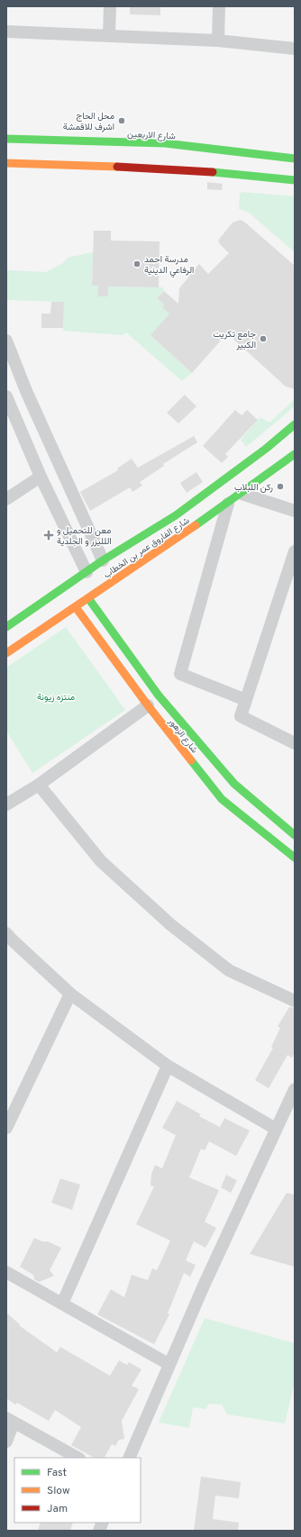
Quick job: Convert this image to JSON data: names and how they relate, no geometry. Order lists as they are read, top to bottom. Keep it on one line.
{"streets":{"main road":["شارع الاربعين","شارع الفاروق عمر بن الخطاب","شارع الزهور"]},"crossings":[["شارع الفاروق عمر بن الخطاب","شارع الزهور"]],"parks":["منتزه زيونة"],"places":{"other":["محل الحاج اشرف للاقمشة","مدرسة احمد الرفاعي الدينية","جامع تكريت الكبير","ركن اللبلاب"],"health":["معن للتحميل و اللليزر و الجلدية"]},"legend":["Fast","Slow","Jam"]}
